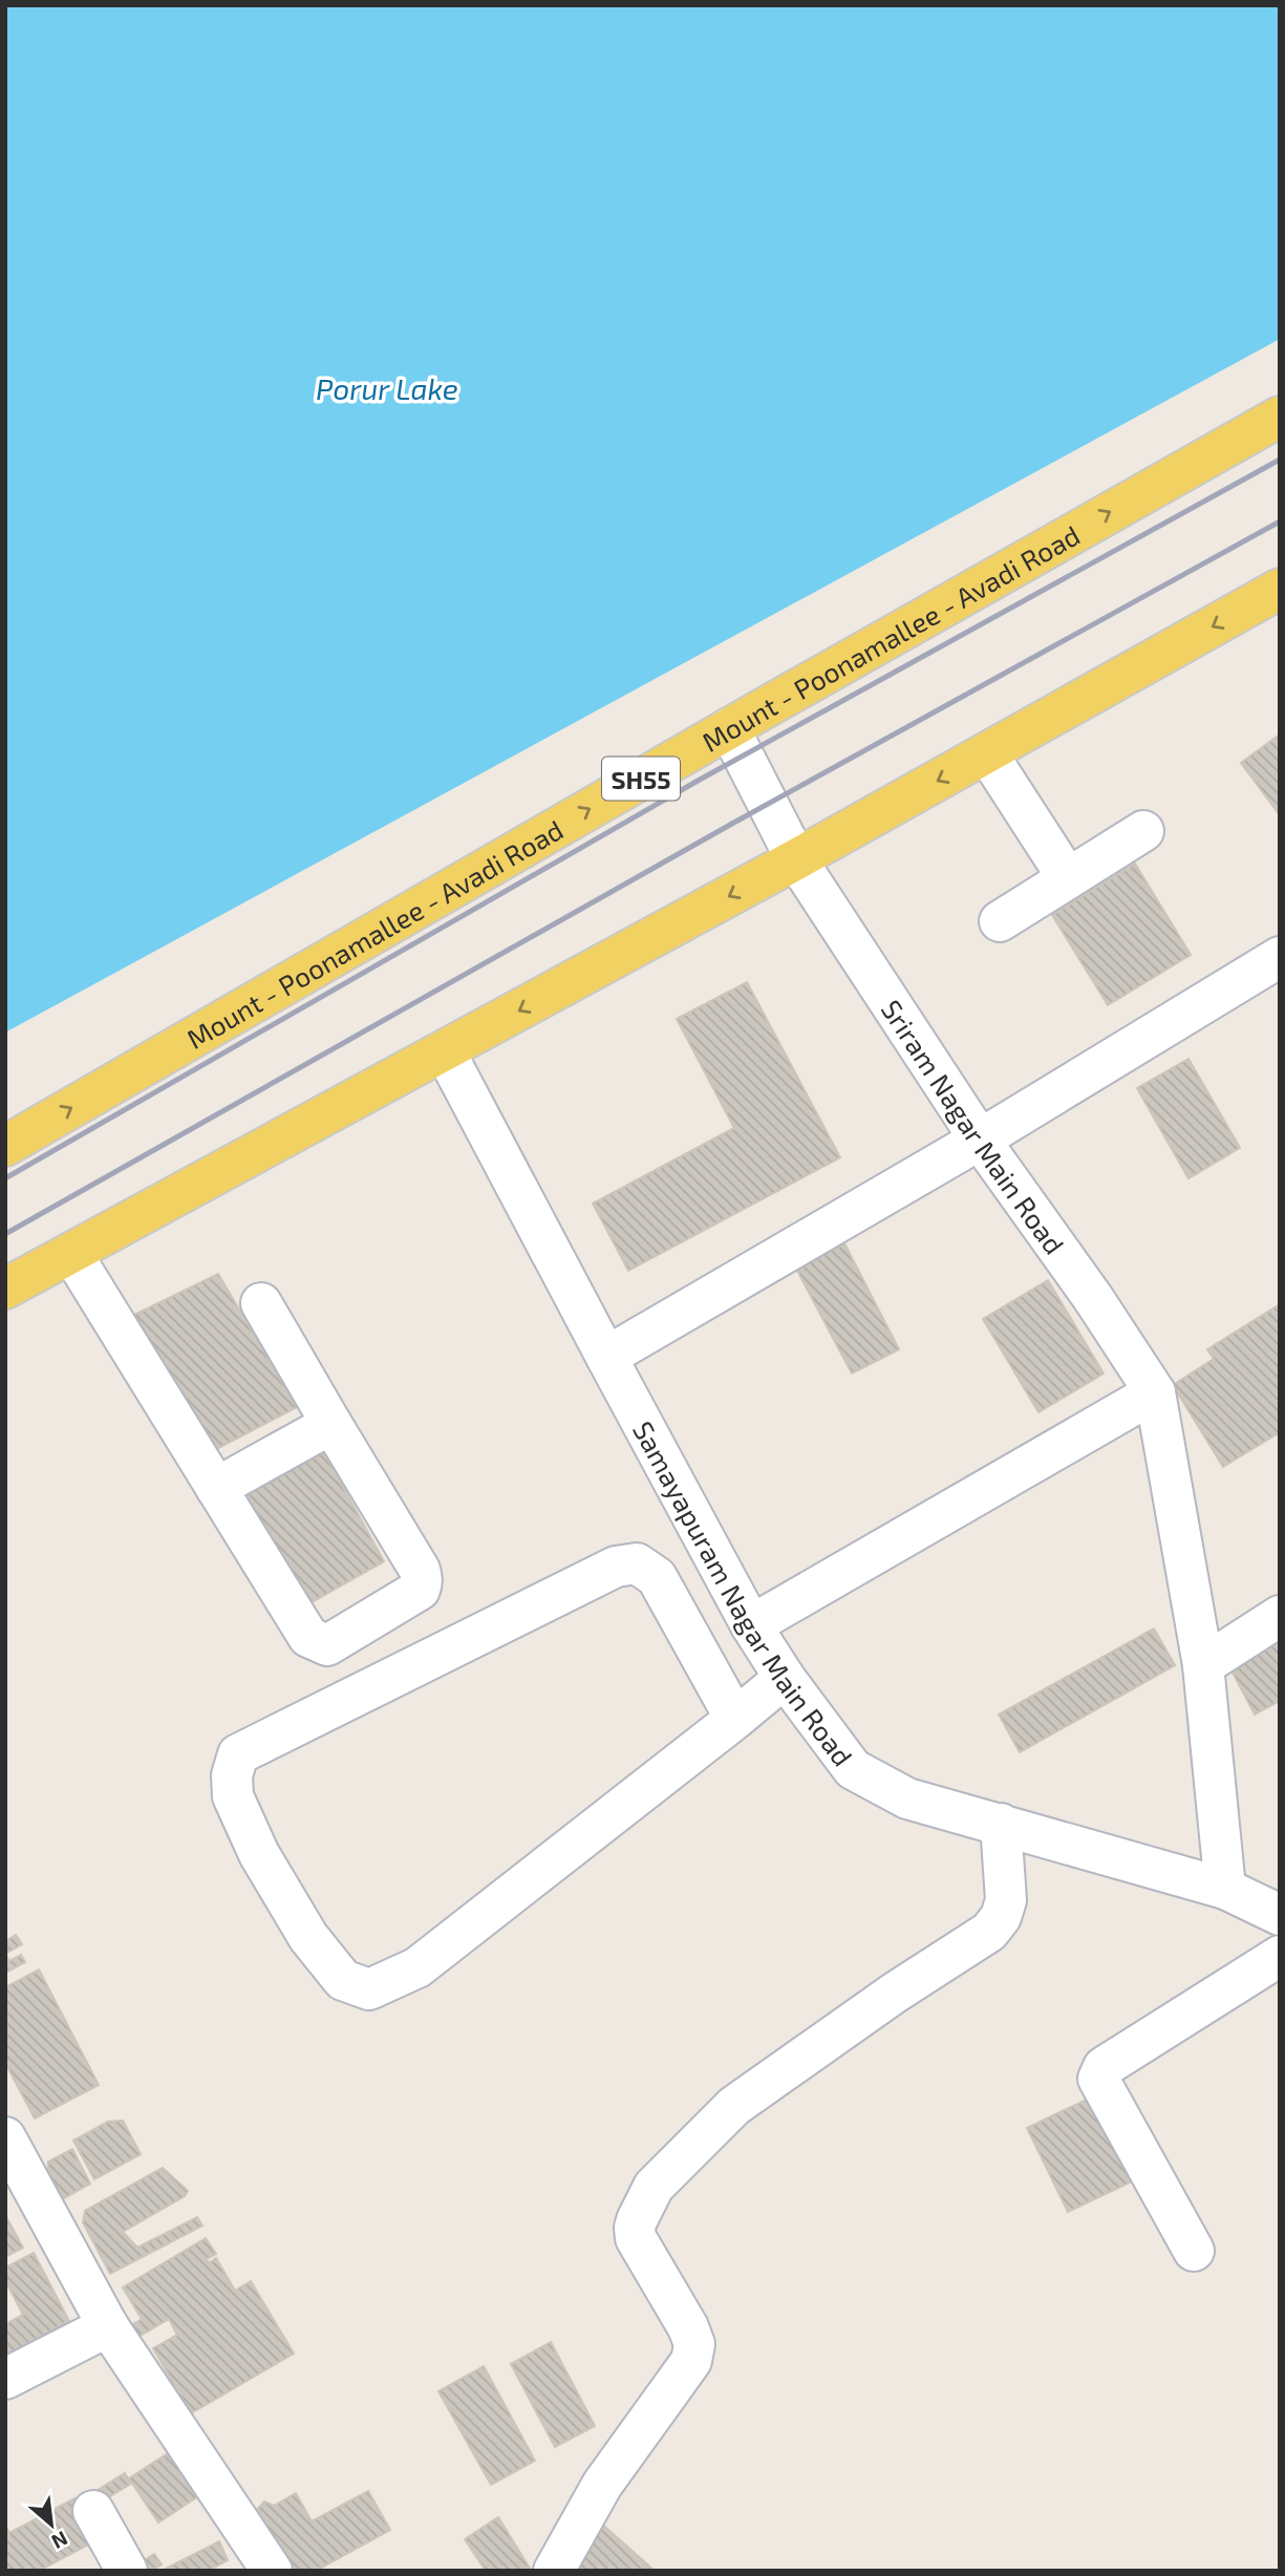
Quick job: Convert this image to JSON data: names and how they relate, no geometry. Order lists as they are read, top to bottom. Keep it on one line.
{"streets":{"main road":["Mount - Poonamallee - Avadi Road","SH55"],"street":["Sriram Nagar Main Road","Samayapuram Nagar Main Road"]},"crossings":[["Mount - Poonamallee - Avadi Road","Sriram Nagar Main Road"]],"water":["Porur Lake"],"north":"bottom right"}
